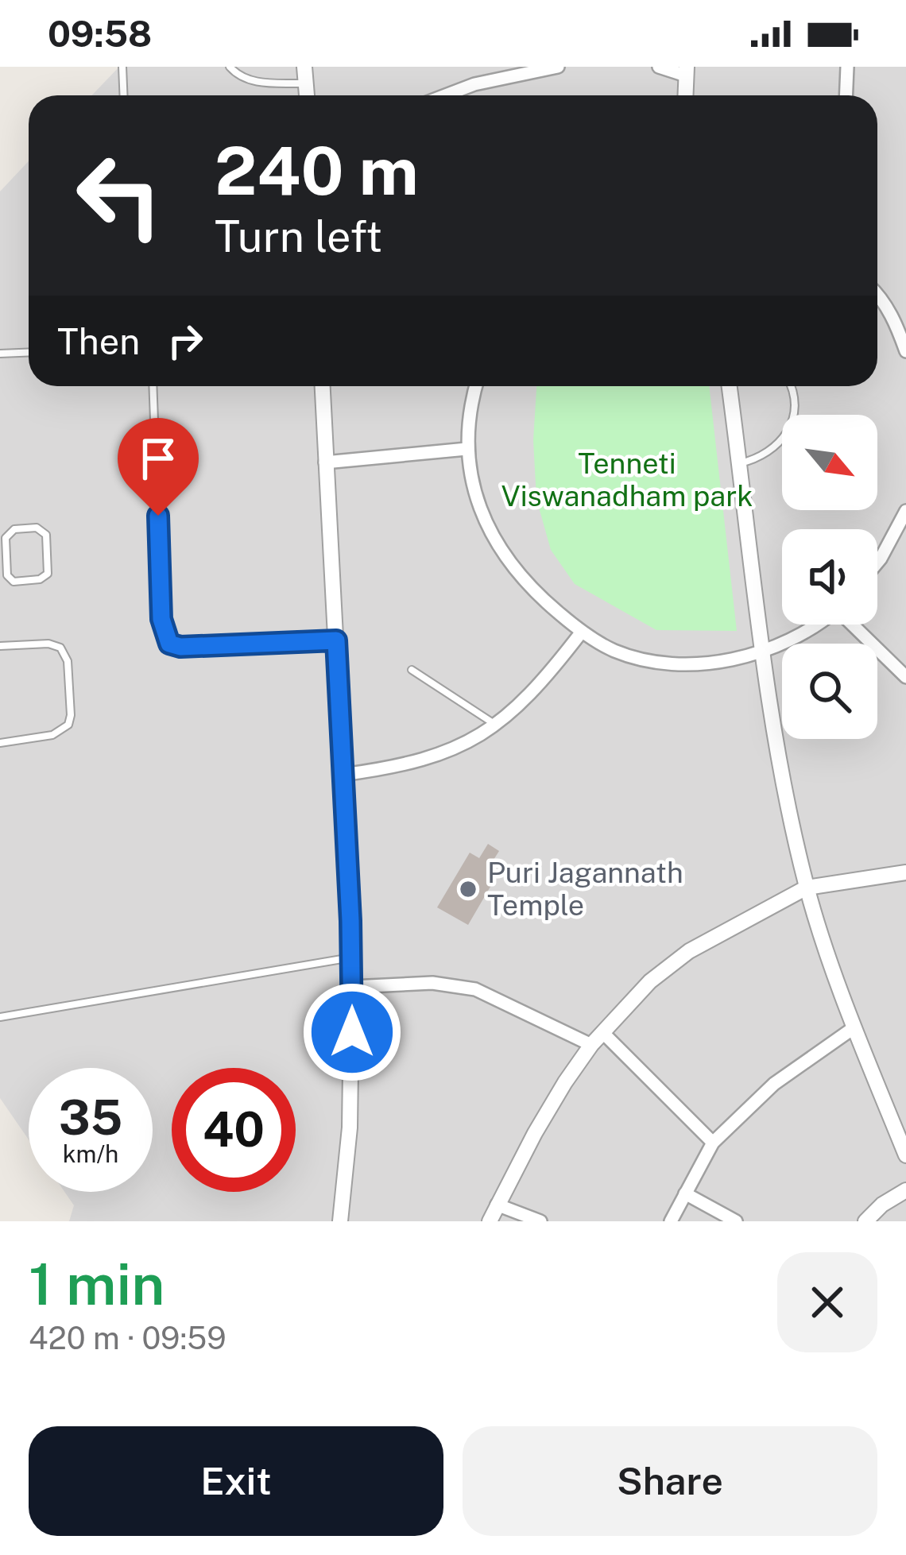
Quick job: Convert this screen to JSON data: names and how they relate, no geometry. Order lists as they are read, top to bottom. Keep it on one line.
{"parks":["Tenneti Viswanadham park"],"places":["Puri Jagannath Temple"],"north":"bottom right","page":{"status":"09:58","turn":["240 m","Turn left"],"then":"Then","speed":"35 km/h","limit":"40","heading":["1 min","420 m · 09:59"],"buttons":["Exit","Share"]}}
